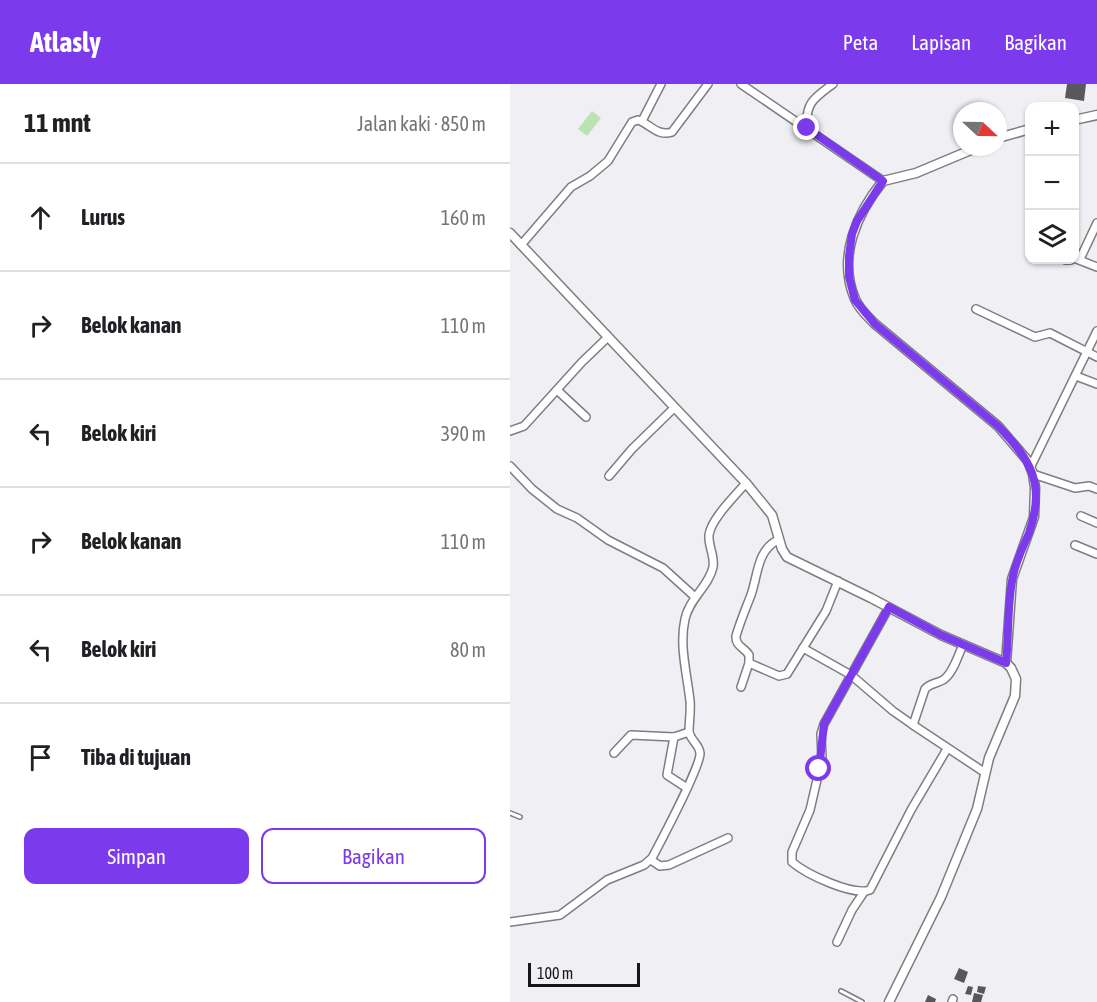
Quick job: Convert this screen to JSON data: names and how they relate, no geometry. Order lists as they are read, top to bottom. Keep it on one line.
{"scale_bar":"100 m","north":"right","page":{"header":"Atlasly","nav":["Peta","Lapisan","Bagikan"],"heading":["11 mnt","Jalan kaki · 850 m"],"map_buttons":["+","−"],"list":[["Lurus","160 m"],["Belok kanan","110 m"],["Belok kiri","390 m"],["Belok kanan","110 m"],["Belok kiri","80 m"],"Tiba di tujuan"],"buttons":["Simpan","Bagikan"],"scale":"100 m"}}
